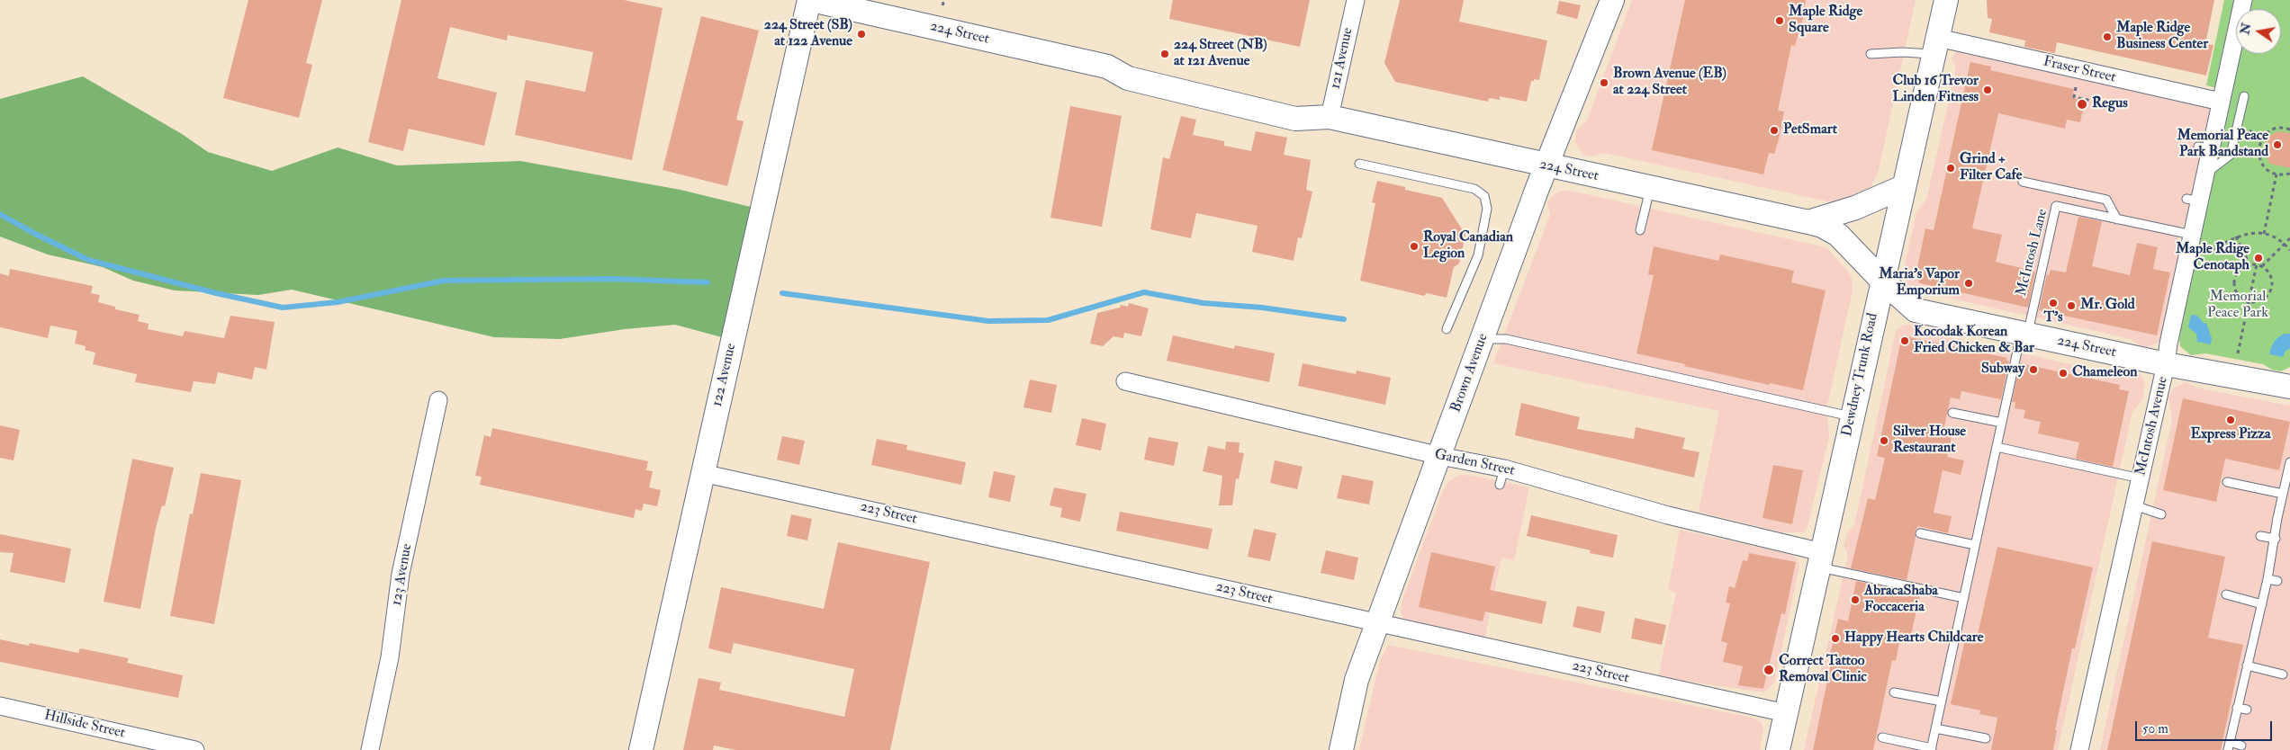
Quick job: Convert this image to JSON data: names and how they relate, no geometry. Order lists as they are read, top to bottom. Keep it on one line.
{"streets":{"street":["224 Street","121 Avenue","Fraser Street","Brown Avenue","122 Avenue","Dewdney Trunk Road","McIntosh Avenue","Garden Street","223 Street","123 Avenue","Hillside Street"],"lane":["McIntosh Lane"]},"crossings":[["224 Street","121 Avenue"],["224 Street","McIntosh Lane"],["224 Street","Brown Avenue"],["224 Street","122 Avenue"],["224 Street","Dewdney Trunk Road"],["224 Street","McIntosh Avenue"],["Fraser Street","Dewdney Trunk Road"],["Fraser Street","McIntosh Avenue"],["McIntosh Lane","McIntosh Avenue"],["Brown Avenue","Garden Street"],["Brown Avenue","223 Street"],["122 Avenue","223 Street"],["Dewdney Trunk Road","Garden Street"],["Dewdney Trunk Road","223 Street"]],"parks":["Memorial Peace Park"],"places":["Maple Ridge Square","224 Street (SB) at 122 Avenue","Maple Ridge Business Center","224 Street (NB) at 121 Avenue","Brown Avenue (EB) at 224 Street","Club 16 Trevor Linden Fitness","Regus","PetSmart","Memorial Peace Park Bandstand","Grind + Filter Cafe","Royal Canadian Legion","Maple Rdige Cenotaph","Maria's Vapor Emporium","T's","Mr. Gold","Kocodak Korean Fried Chicken & Bar","Subway","Chameleon","Express Pizza","Silver House Restaurant","AbracaShaba Foccaceria","Happy Hearts Childcare","Correct Tattoo Removal Clinic"],"scale_bar":"50 m","north":"left"}
